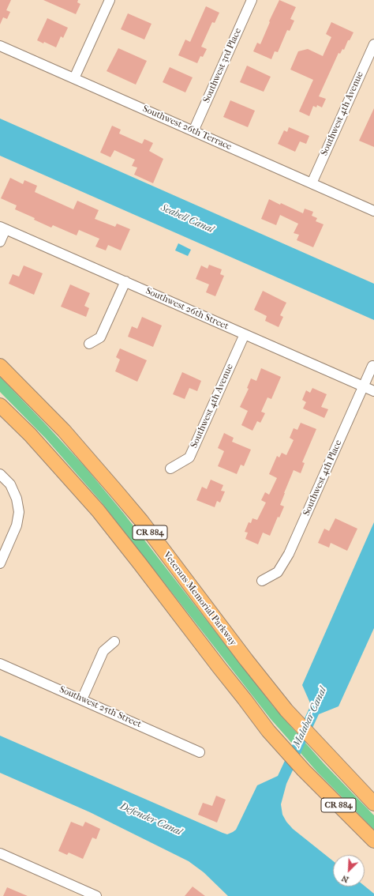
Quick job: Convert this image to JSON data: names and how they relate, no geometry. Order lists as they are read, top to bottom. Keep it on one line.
{"streets":{"highway":["CR 884","Veterans Memorial Parkway"],"street":["Southwest 3rd Place","Southwest 4th Avenue","Southwest 26th Terrace","Southwest 26th Street","Southwest 4th Place","Southwest 25th Street"]},"crossings":[["Southwest 3rd Place","Southwest 26th Terrace"],["Southwest 4th Avenue","Southwest 26th Terrace"],["Southwest 4th Avenue","Southwest 26th Street"],["Southwest 26th Street","Southwest 4th Place"]],"water":["Seabell Canal","Malabar Canal","Defender Canal"],"north":"bottom left"}
